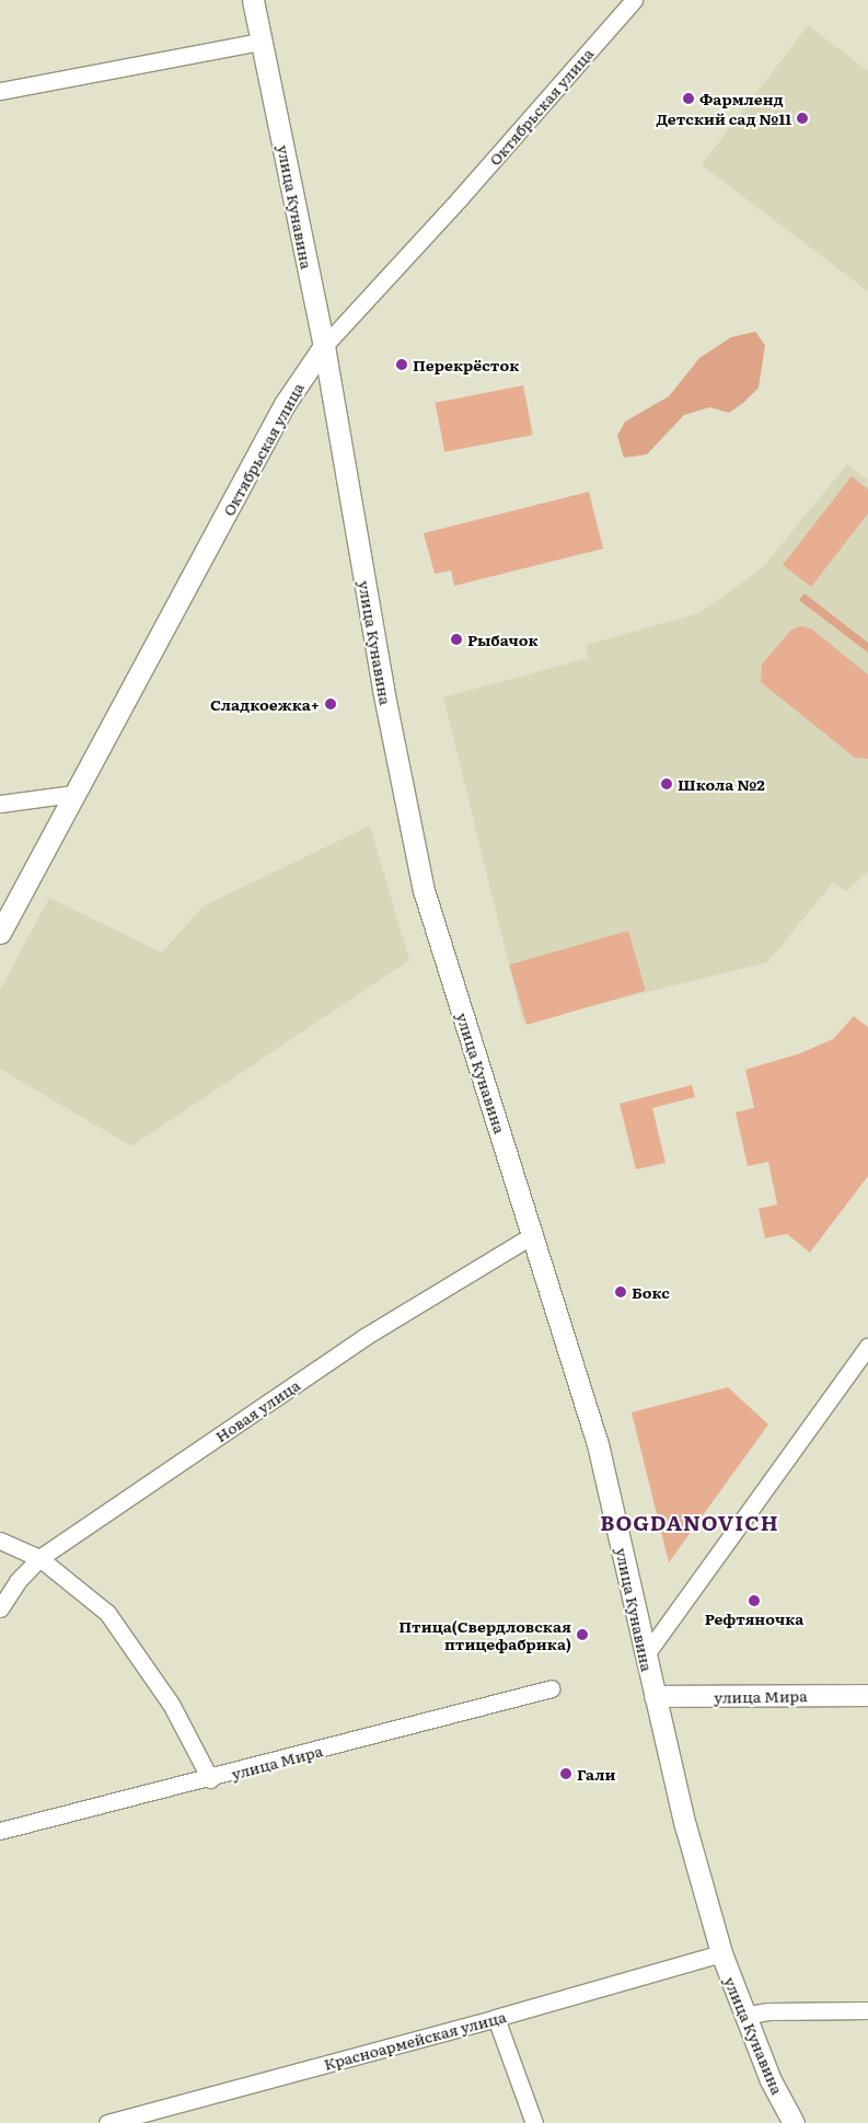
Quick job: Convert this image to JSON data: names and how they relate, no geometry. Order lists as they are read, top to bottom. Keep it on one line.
{"streets":{"main road":["Октябрьская улица","улица Кунавина","улица Мира"],"street":["Новая улица","Красноармейская улица"]},"crossings":[["Октябрьская улица","улица Кунавина"],["улица Кунавина","Новая улица"],["улица Кунавина","улица Мира"],["улица Кунавина","Красноармейская улица"]],"districts":["BOGDANOVICH"],"places":["Фармленд","Детский сад №11","Перекрёсток","Рыбачок","Сладкоежка+","Школа №2","Бокс","Рефтяночка","Птица(Свердловская птицефабрика)","Гали"]}
